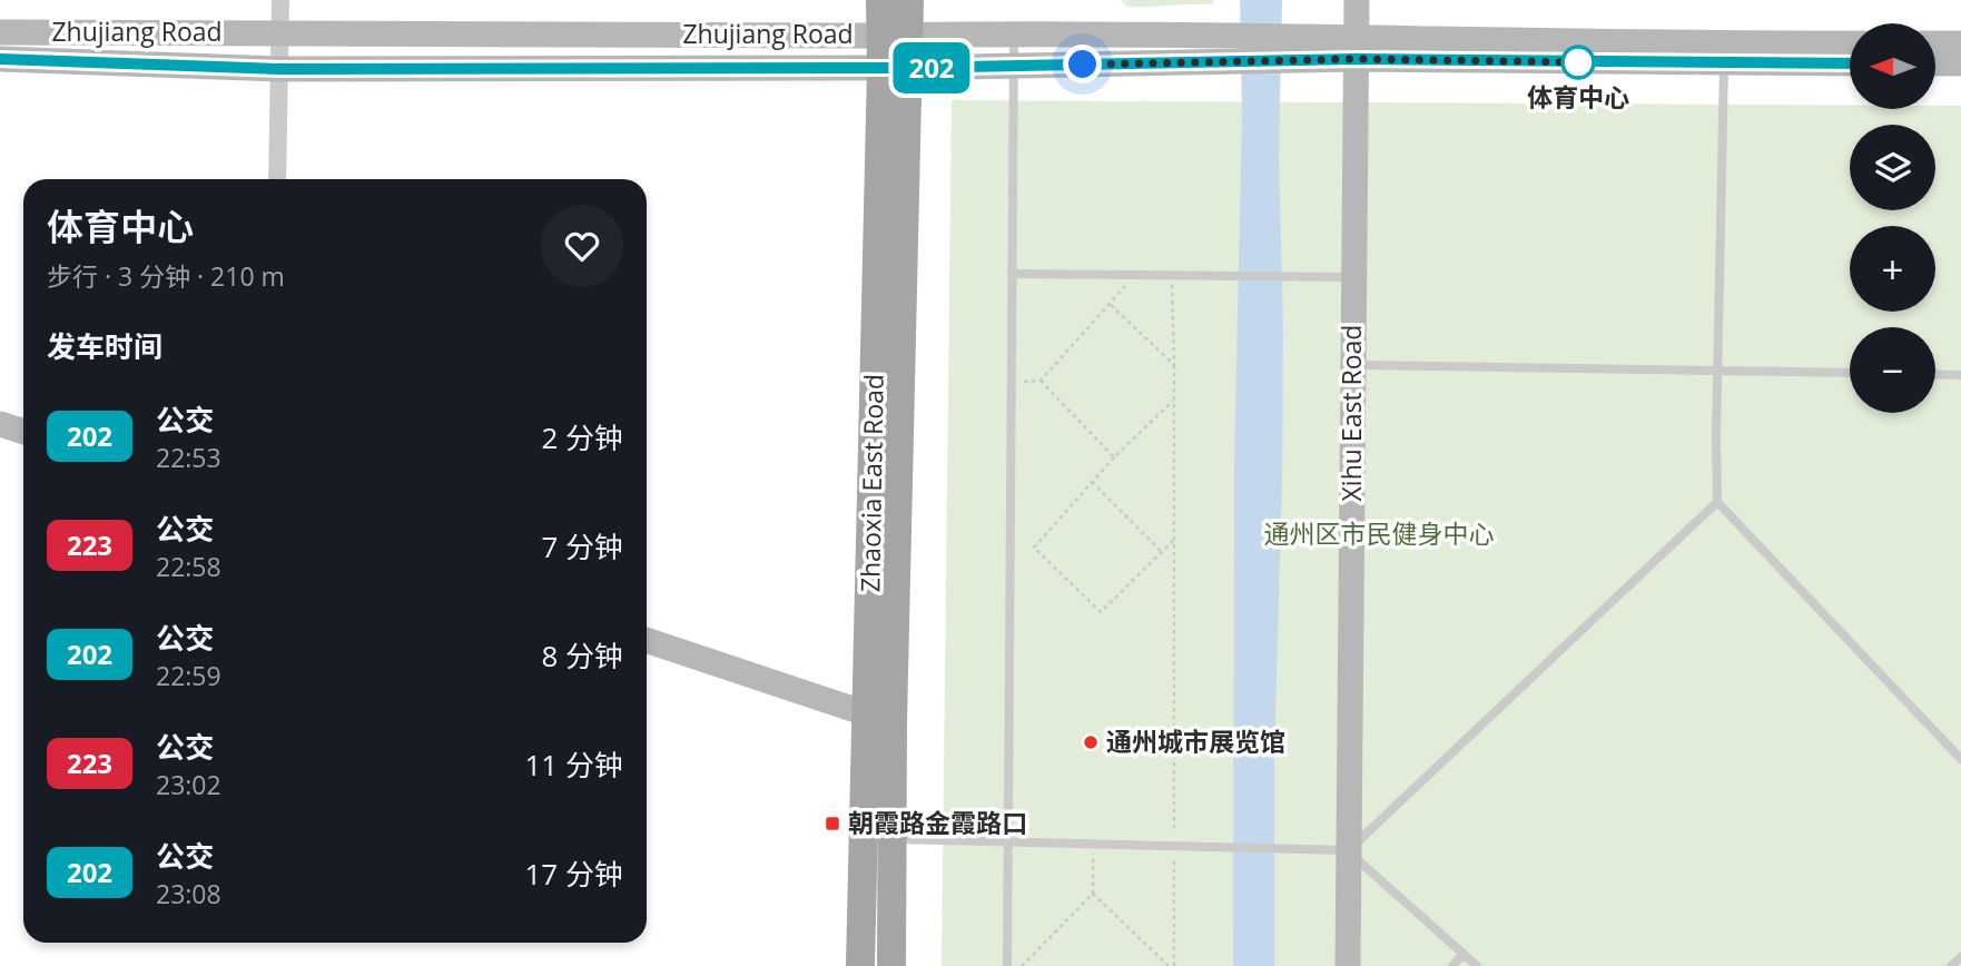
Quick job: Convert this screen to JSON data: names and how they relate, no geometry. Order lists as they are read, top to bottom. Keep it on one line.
{"streets":{"main road":["Zhaoxia East Road"],"street":["Zhujiang Road","Xihu East Road"]},"crossings":[["Zhujiang Road","Xihu East Road"],["Zhujiang Road","Zhaoxia East Road"]],"parks":["通州区市民健身中心"],"places":{"other":["体育中心","通州城市展览馆"],"transit":["朝霞路金霞路口"]},"lines":["bus line 202"],"north":"left","page":{"on_map":"202","map_buttons":["+","−"],"heading":[["体育中心","步行 · 3 分钟 · 210 m"],"发车时间"],"list":[{"mark":"202","name":"公交","note":"22:53","value":"2 分钟"},{"mark":"223","name":"公交","note":"22:58","value":"7 分钟"},{"mark":"202","name":"公交","note":"22:59","value":"8 分钟"},{"mark":"223","name":"公交","note":"23:02","value":"11 分钟"},{"mark":"202","name":"公交","note":"23:08","value":"17 分钟"}]}}
